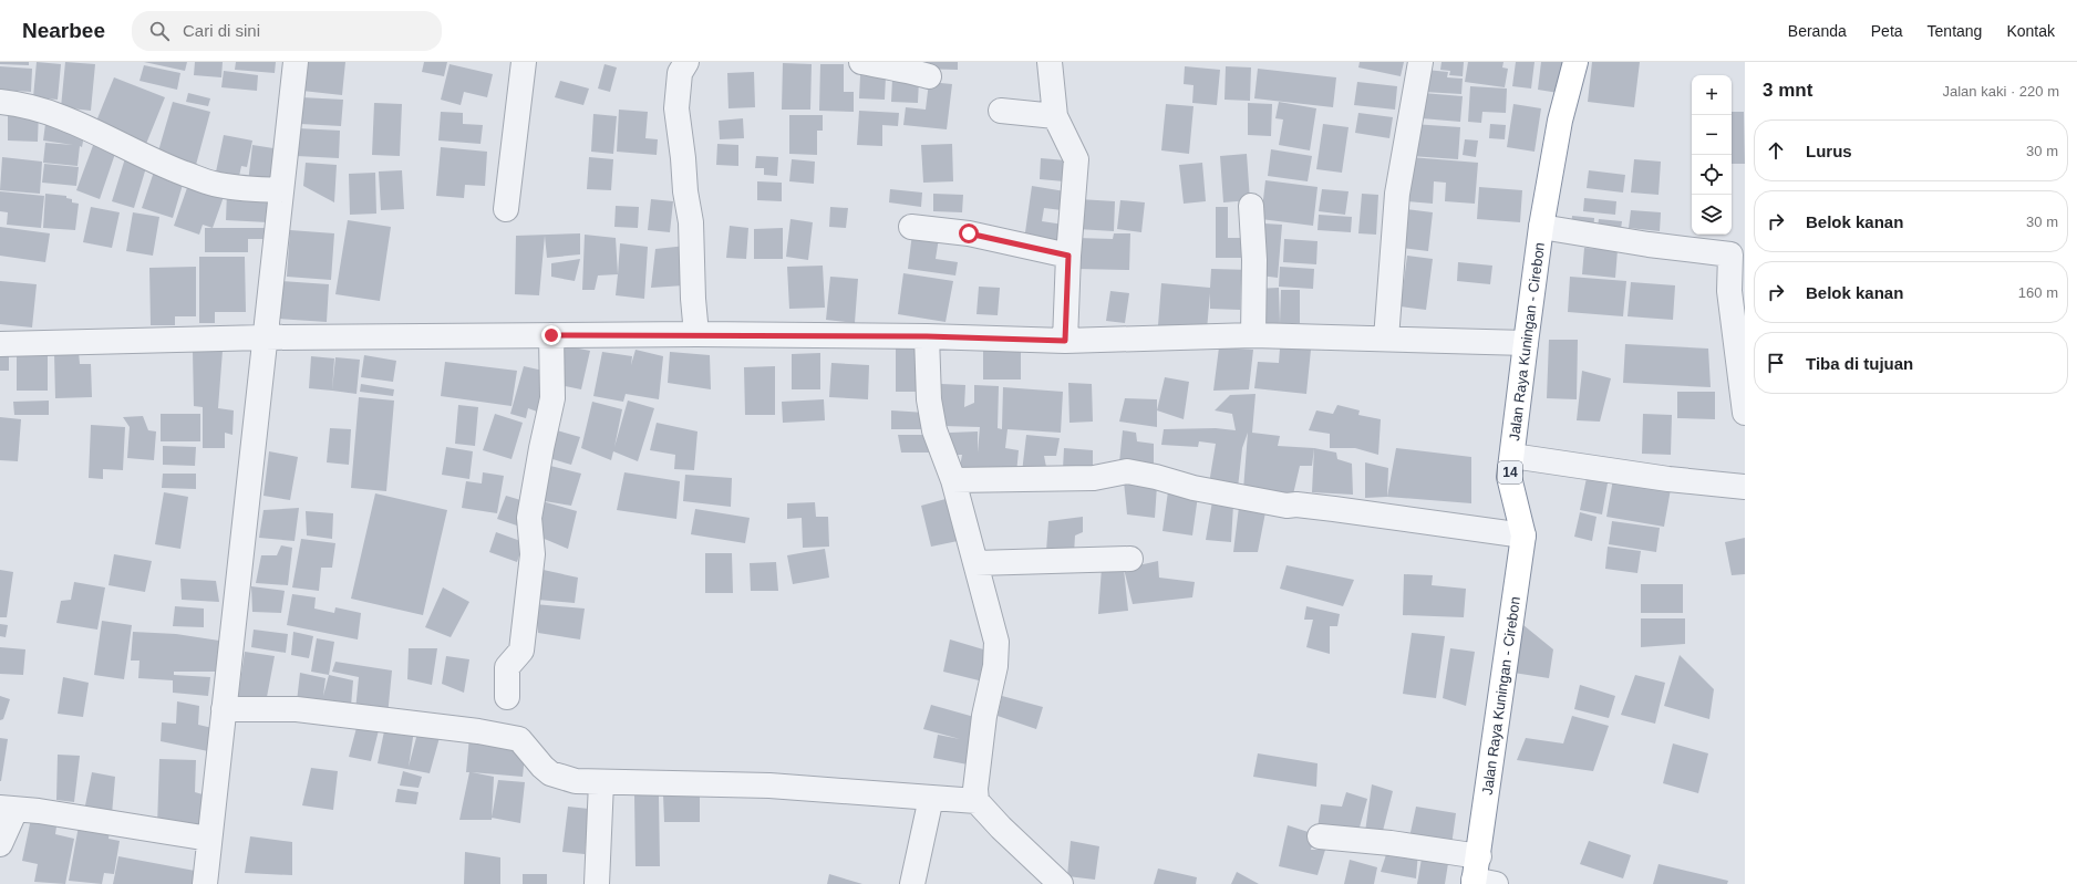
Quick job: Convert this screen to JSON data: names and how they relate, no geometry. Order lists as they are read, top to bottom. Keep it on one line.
{"streets":{"highway":["Jalan Raya Kuningan - Cirebon","14"]},"page":{"header":"Nearbee","search":"Cari di sini","nav":["Beranda","Peta","Tentang","Kontak"],"heading":["3 mnt","Jalan kaki · 220 m"],"map_buttons":["+","−"],"list":[["Lurus","30 m"],["Belok kanan","30 m"],["Belok kanan","160 m"],"Tiba di tujuan"]}}
